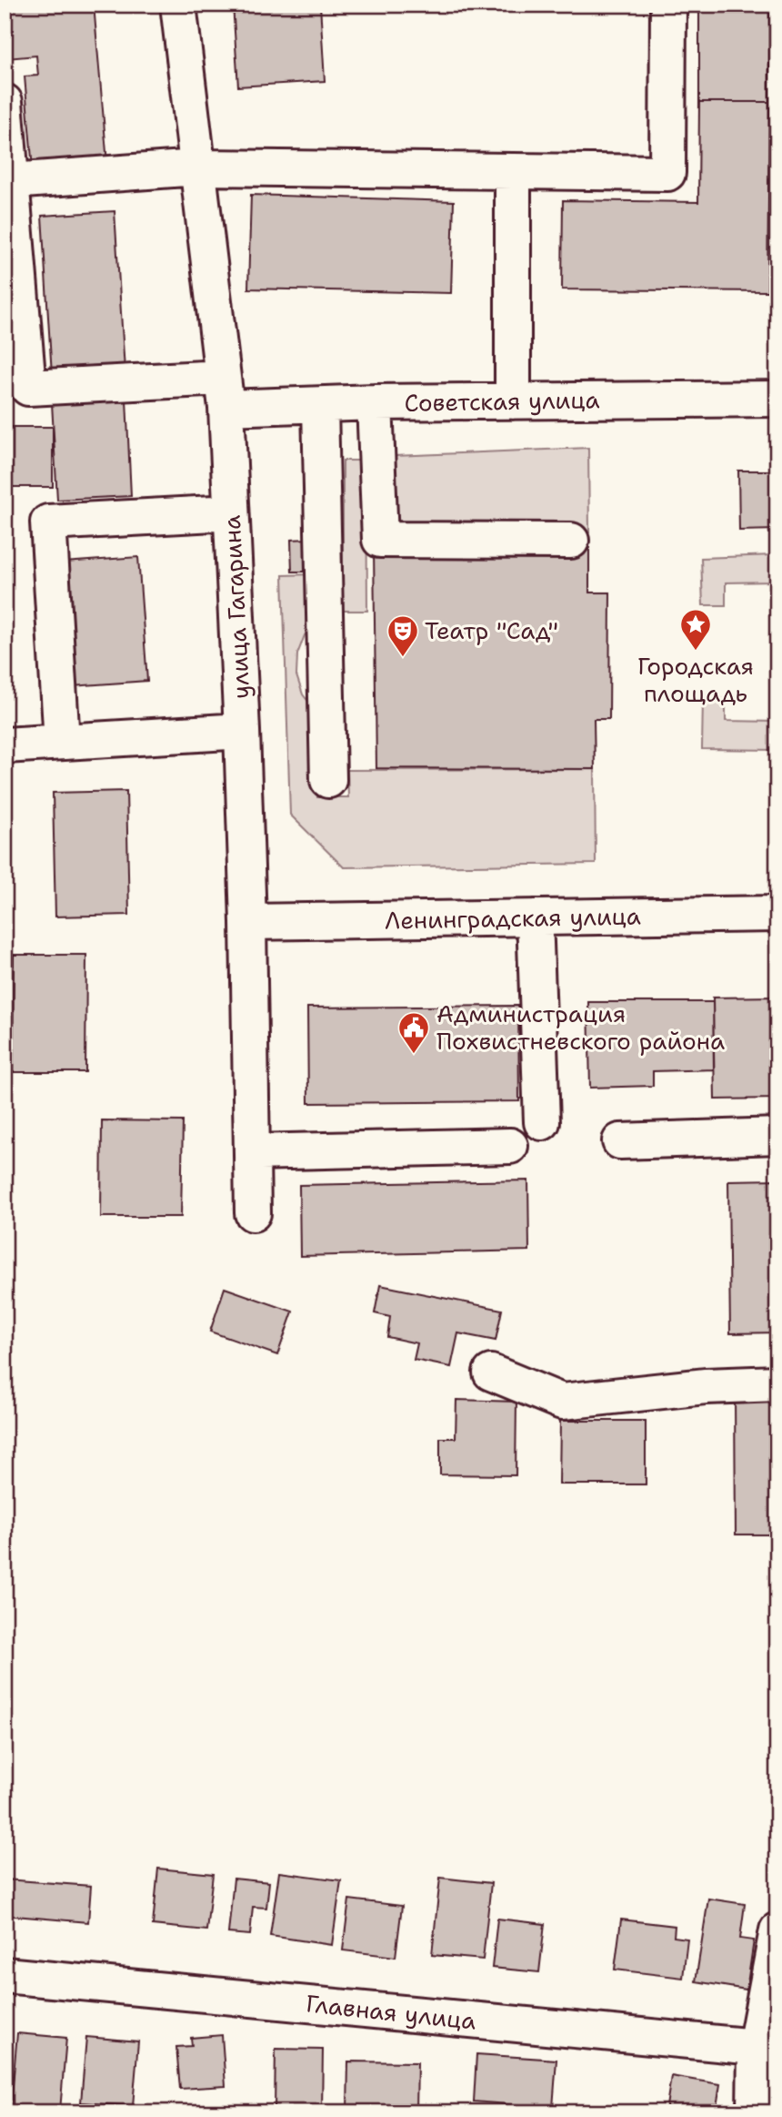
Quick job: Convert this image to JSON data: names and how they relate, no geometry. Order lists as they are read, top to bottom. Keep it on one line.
{"streets":{"street":["Советская улица","улица Гагарина","Ленинградская улица","Главная улица"]},"crossings":[["Советская улица","улица Гагарина"],["улица Гагарина","Ленинградская улица"]],"places":{"place":["Городская площадь"],"theatre":["Театр \"Сад\""],"public building":["Администрация Похвистневского района"]}}
